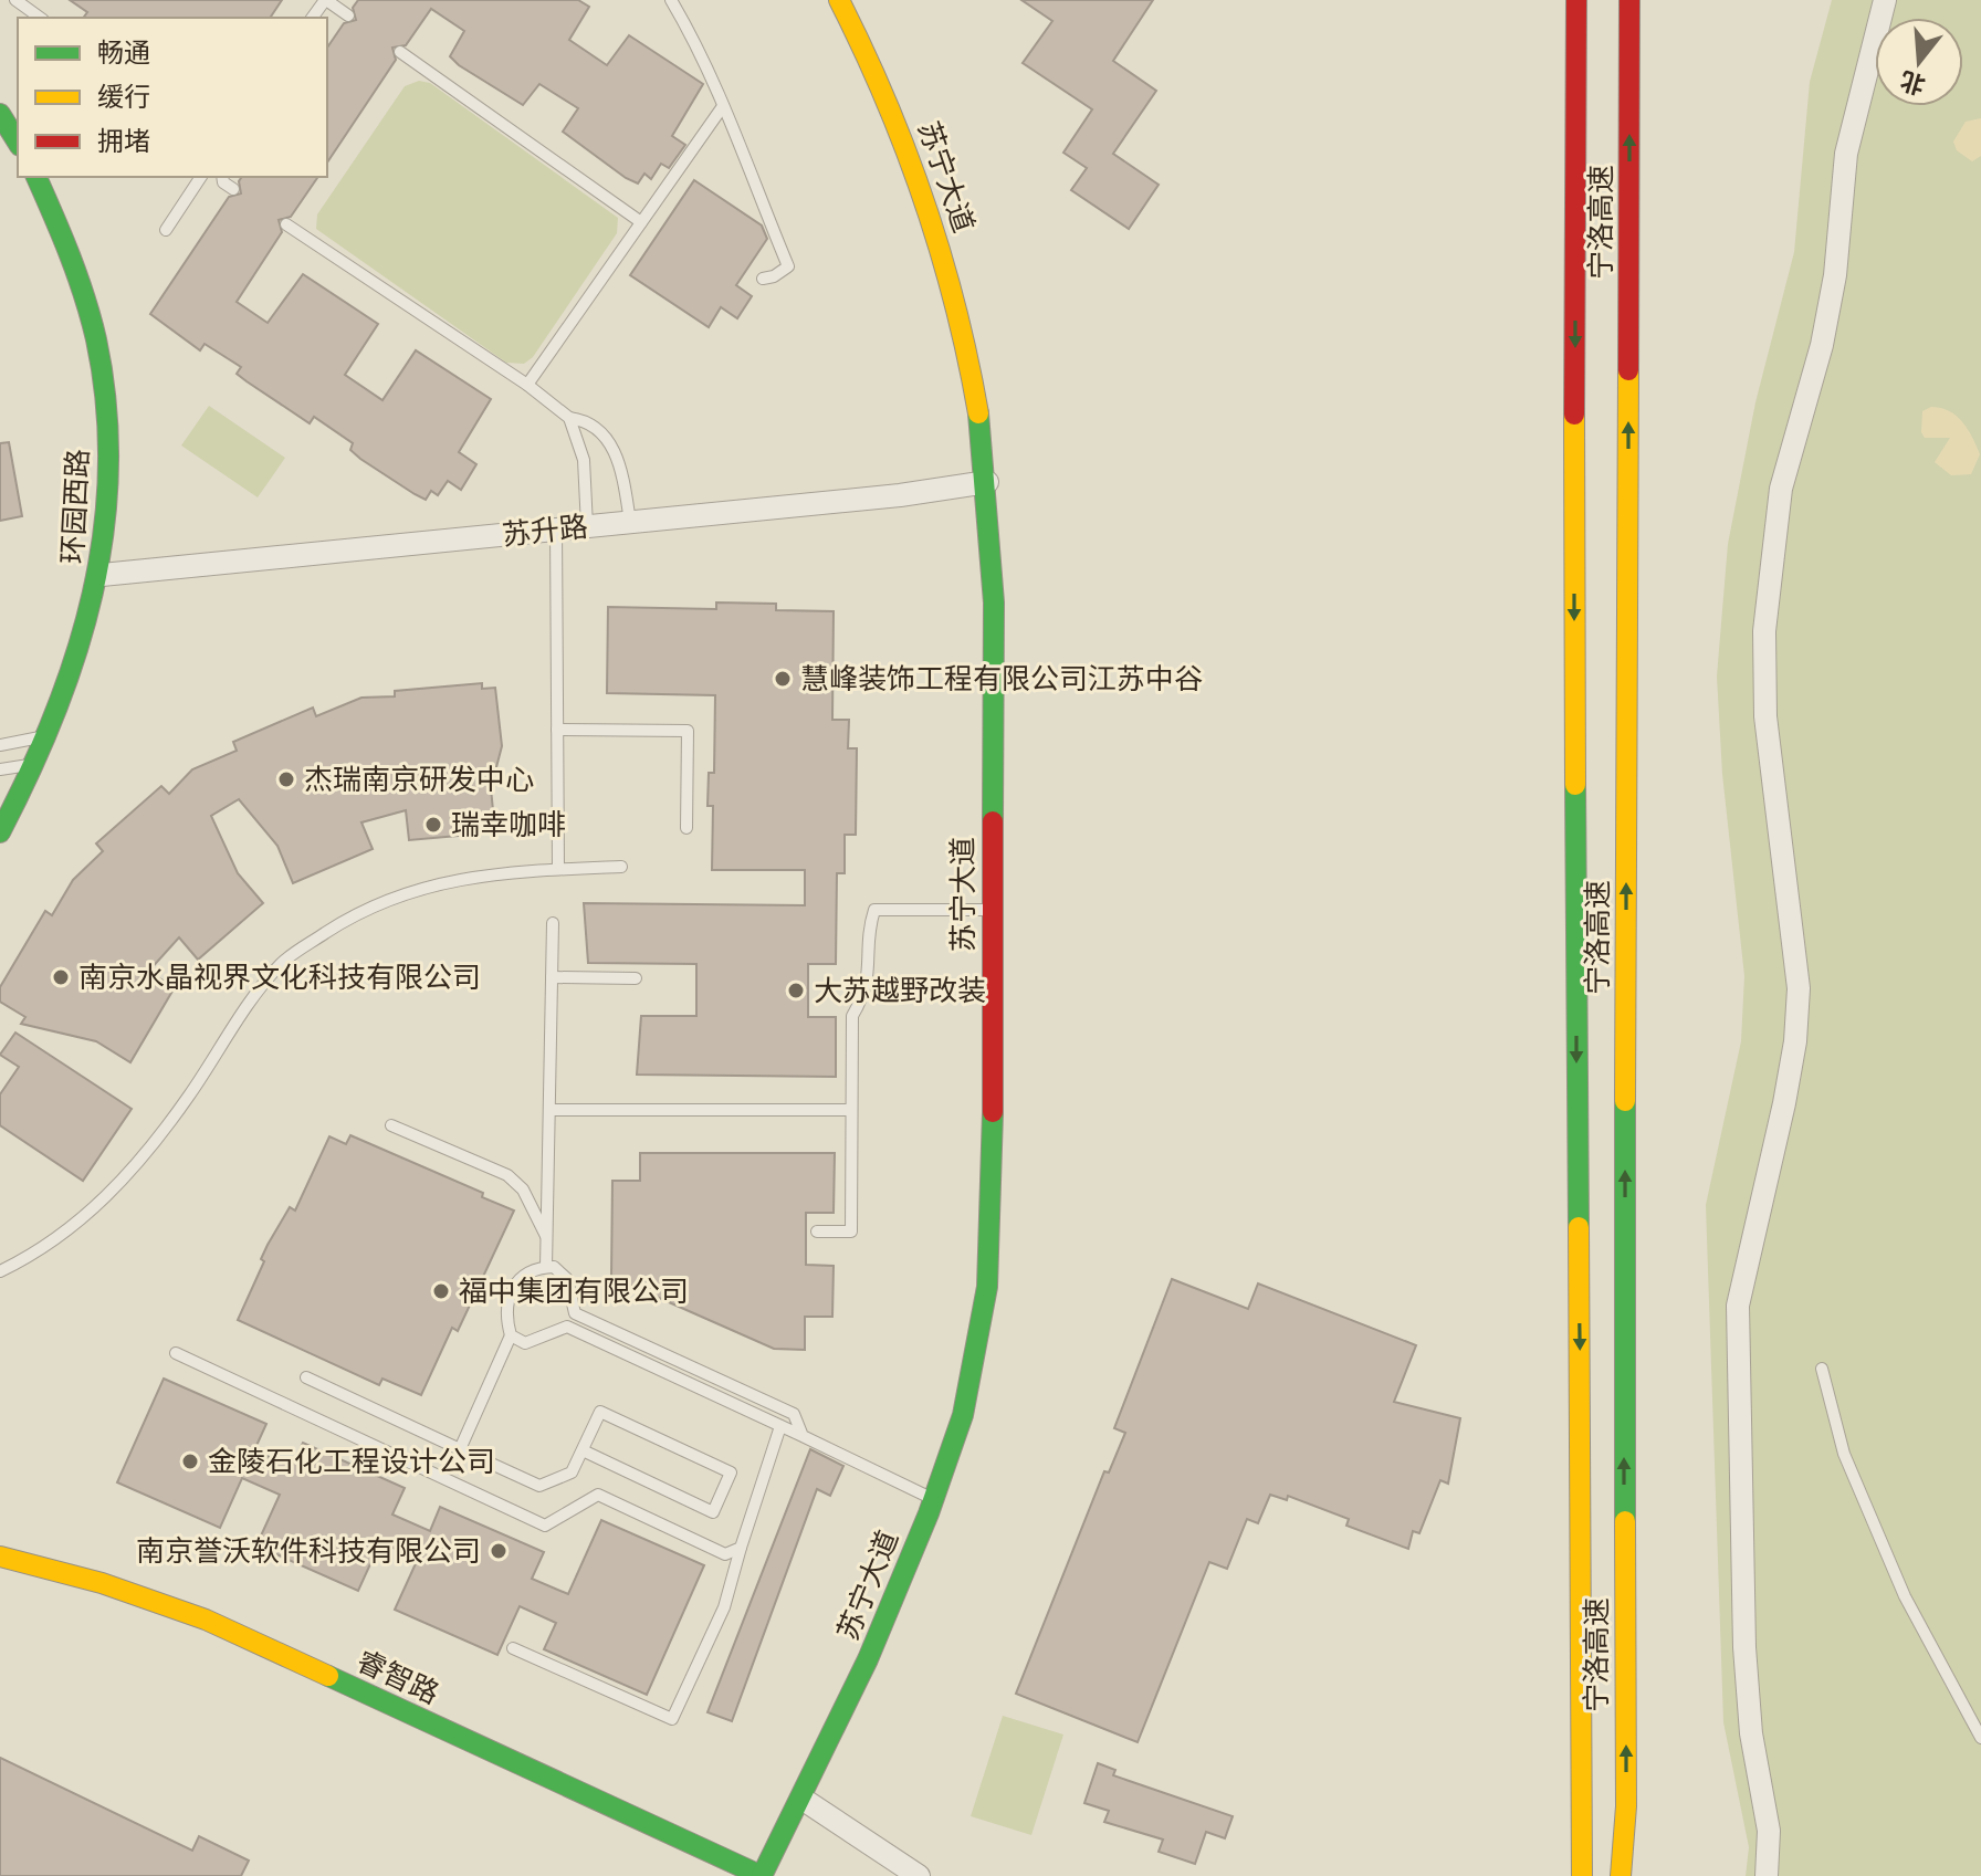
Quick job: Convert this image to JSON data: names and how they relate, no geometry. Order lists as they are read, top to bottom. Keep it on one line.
{"streets":{"main road":["苏宁大道","宁洛高速","环园西路","睿智路"],"street":["苏升路"]},"crossings":[["苏宁大道","苏升路"],["苏宁大道","睿智路"],["环园西路","苏升路"]],"places":["慧峰装饰工程有限公司江苏中谷","杰瑞南京研发中心","瑞幸咖啡","南京水晶视界文化科技有限公司","大苏越野改装","福中集团有限公司","金陵石化工程设计公司","南京誉沃软件科技有限公司"],"legend":["畅通","缓行","拥堵"],"north":"bottom"}
